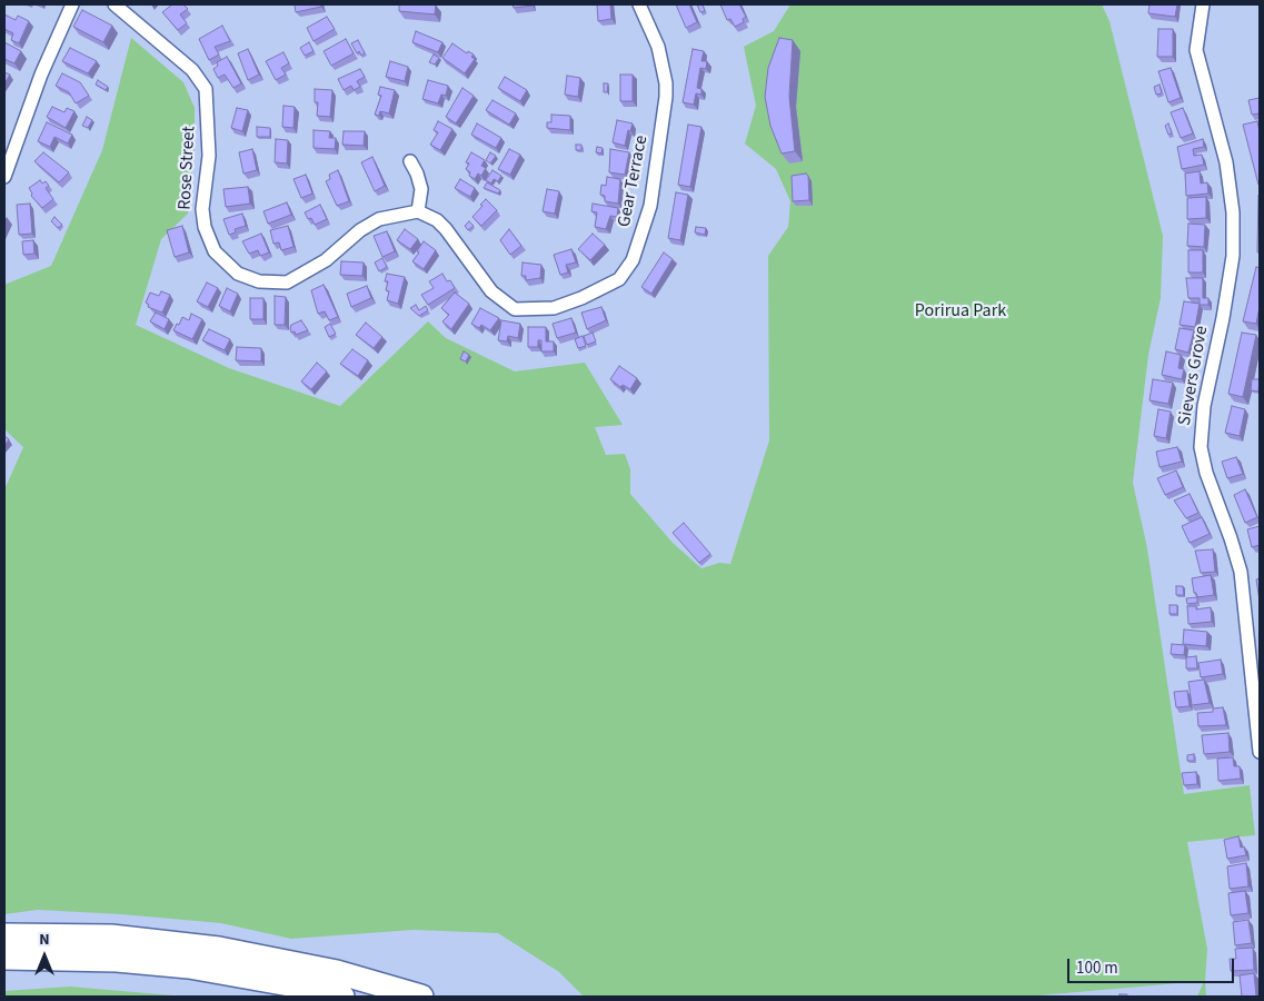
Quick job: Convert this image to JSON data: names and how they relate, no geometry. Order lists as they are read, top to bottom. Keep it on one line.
{"streets":{"street":["Rose Street","Gear Terrace","Sievers Grove"]},"crossings":[["Rose Street","Gear Terrace"]],"parks":["Porirua Park"],"scale_bar":"100 m","north":"top"}
